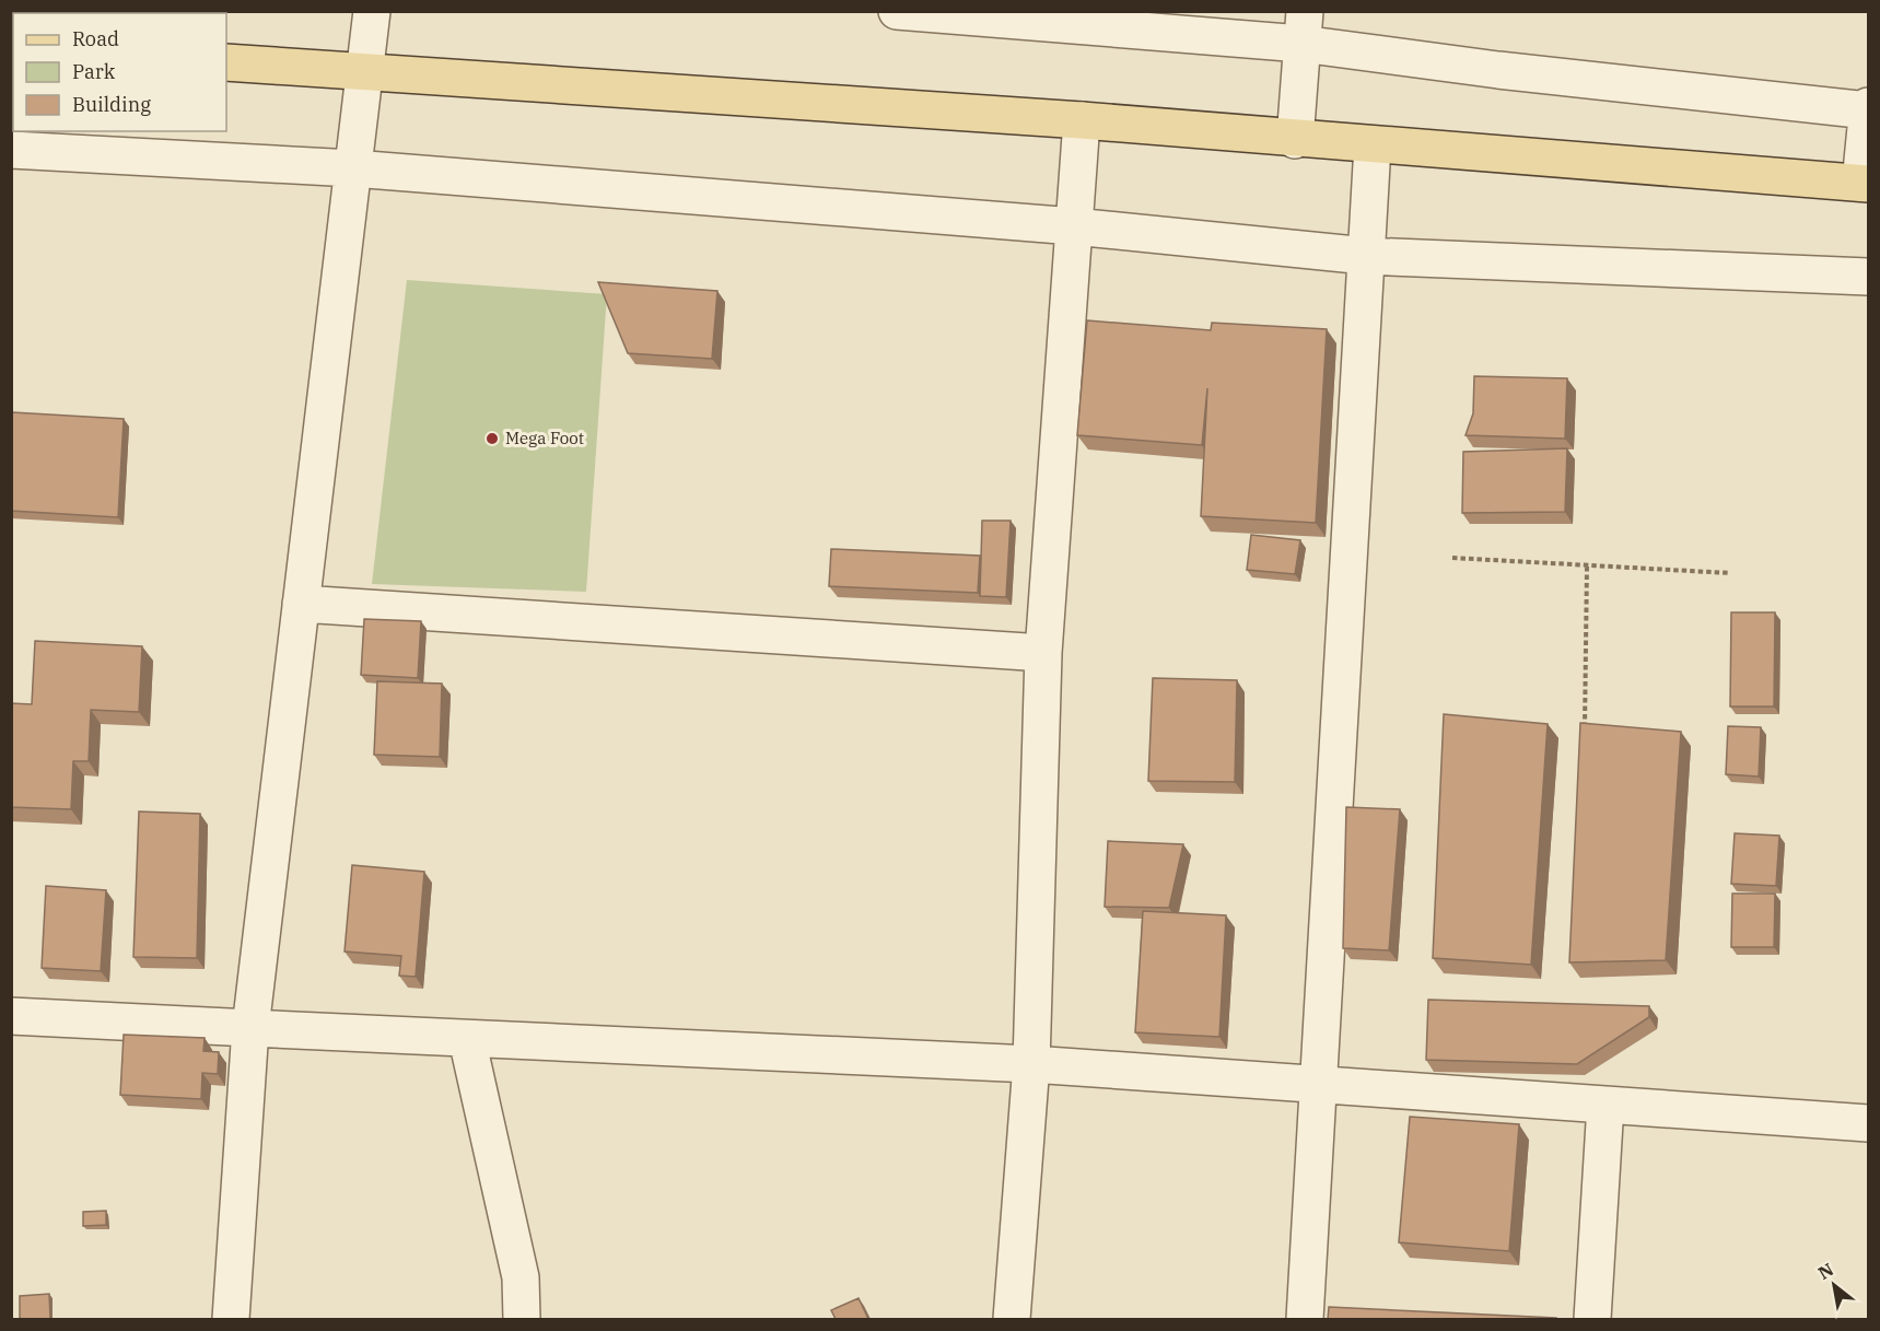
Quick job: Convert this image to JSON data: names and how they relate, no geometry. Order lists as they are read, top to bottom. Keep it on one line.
{"places":["Mega Foot"],"legend":["Road","Park","Building"],"north":"top left"}
